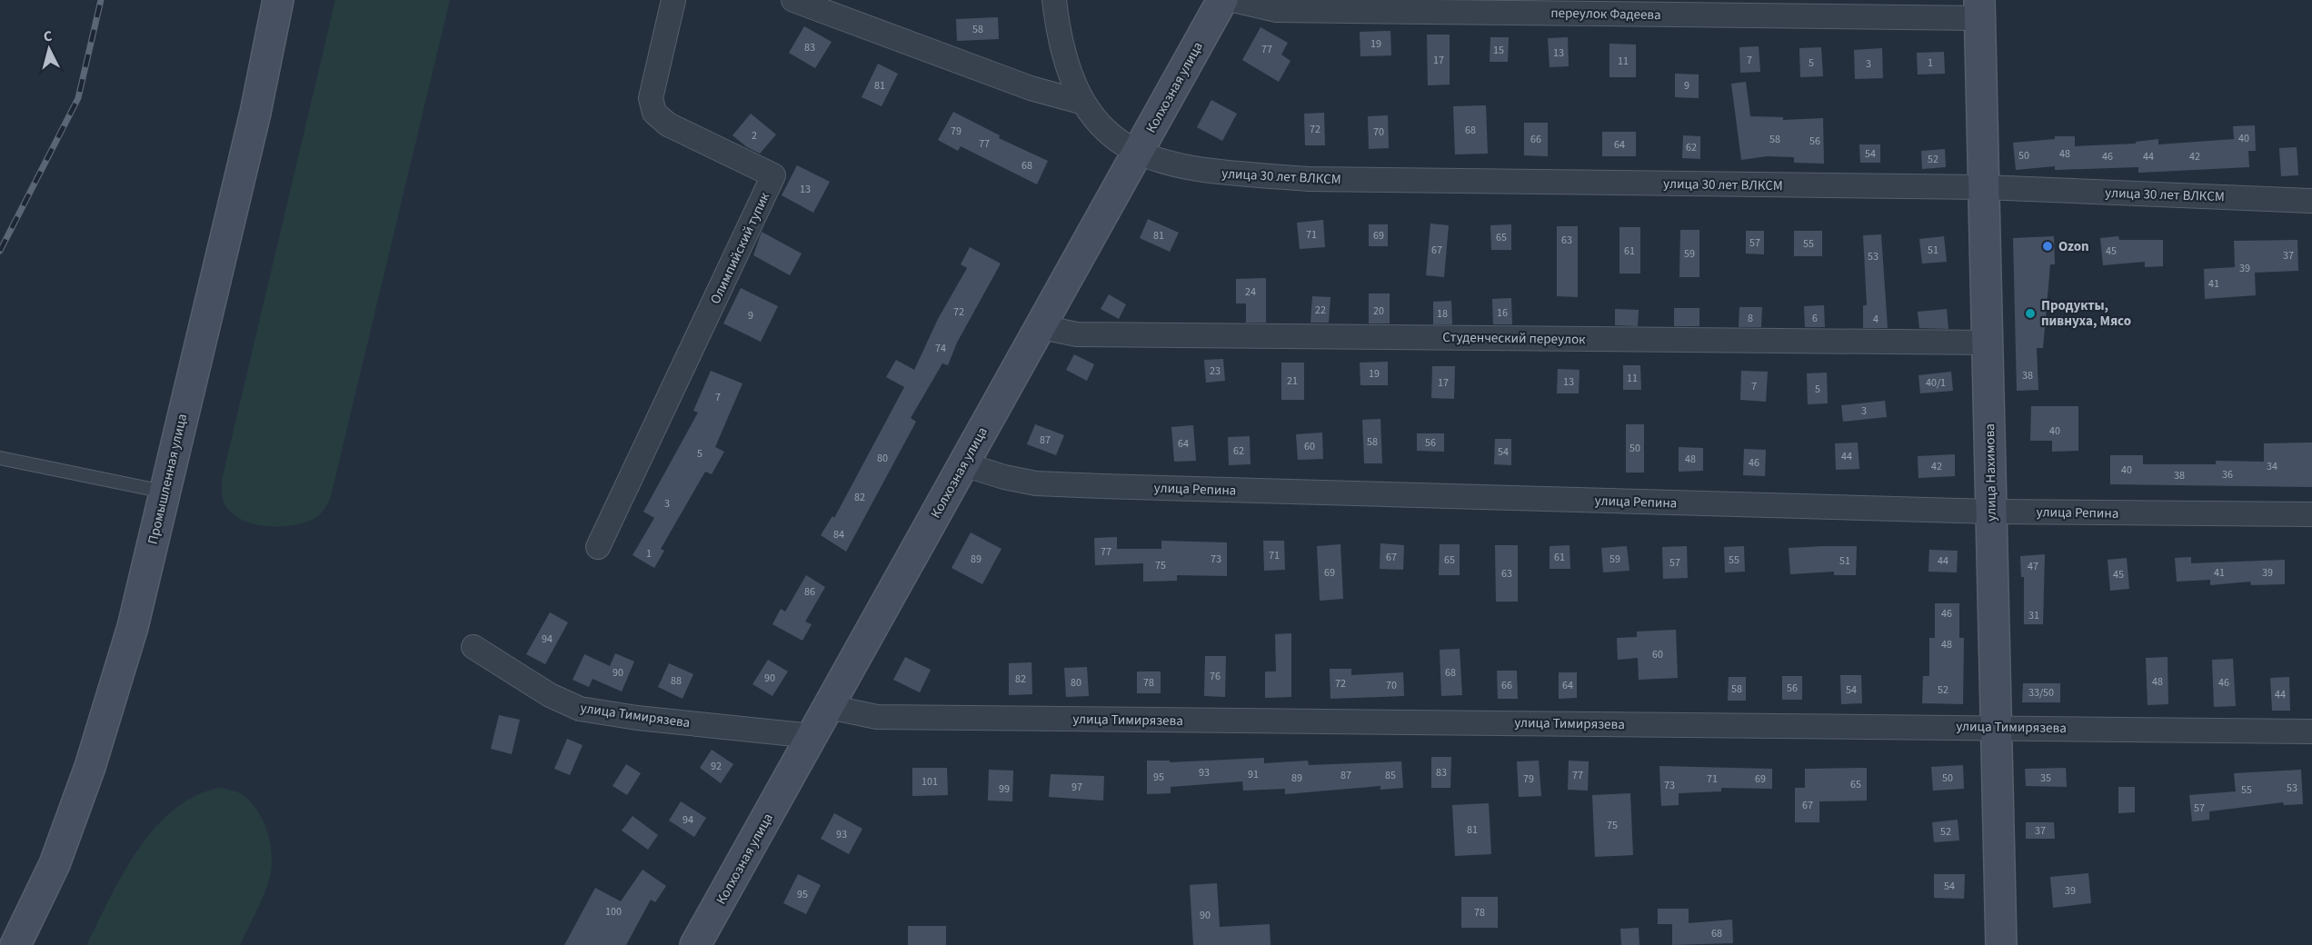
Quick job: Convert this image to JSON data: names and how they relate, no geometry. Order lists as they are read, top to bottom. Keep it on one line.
{"streets":{"main road":["Колхозная улица","улица Нахимова","Промышленная улица"],"street":["переулок Фадеева","улица 30 лет ВЛКСМ","Олимпийский тупик","Студенческий переулок","улица Репина","улица Тимирязева"]},"crossings":[["переулок Фадеева","улица Нахимова"],["Колхозная улица","улица 30 лет ВЛКСМ"],["Колхозная улица","Студенческий переулок"],["Колхозная улица","улица Репина"],["Колхозная улица","улица Тимирязева"],["улица 30 лет ВЛКСМ","улица Нахимова"],["Студенческий переулок","улица Нахимова"],["улица Нахимова","улица Репина"],["улица Нахимова","улица Тимирязева"]],"places":["Ozon","Продукты, пивнуха, Мясо"],"house_numbers":["58","19","83","77","15","13","17","7","11","5","1","3","81","9","72","68","79","70","2","40","66","58","56","77","64","62","54","48","50","46","44","42","52","68","13","71","81","69","65","63","57","55","67","51","61","45","59","37","53","39","41","24","22","20","72","16","18","9","8","6","4","74","23","19","38","11","21","13","17","40/1","7","5","7","3","40","87","58","56","64","60","50","62","54","5","44","80","48","46","42","34","40","36","38","82","3","84","77","1","71","67","61","89","73","59","65","55","51","44","57","75","47","69","41","39","63","45","86","46","31","94","48","60","90","68","76","90","82","88","48","80","78","46","72","70","66","64","56","58","54","52","33/50","44","92","93","83","91","87","85","77","95","89","50","35","79","71","69","101","65","73","97","53","99","55","67","57","94","75","81","37","52","93","54","39","95","100","78","90","68"],"north":"top"}
